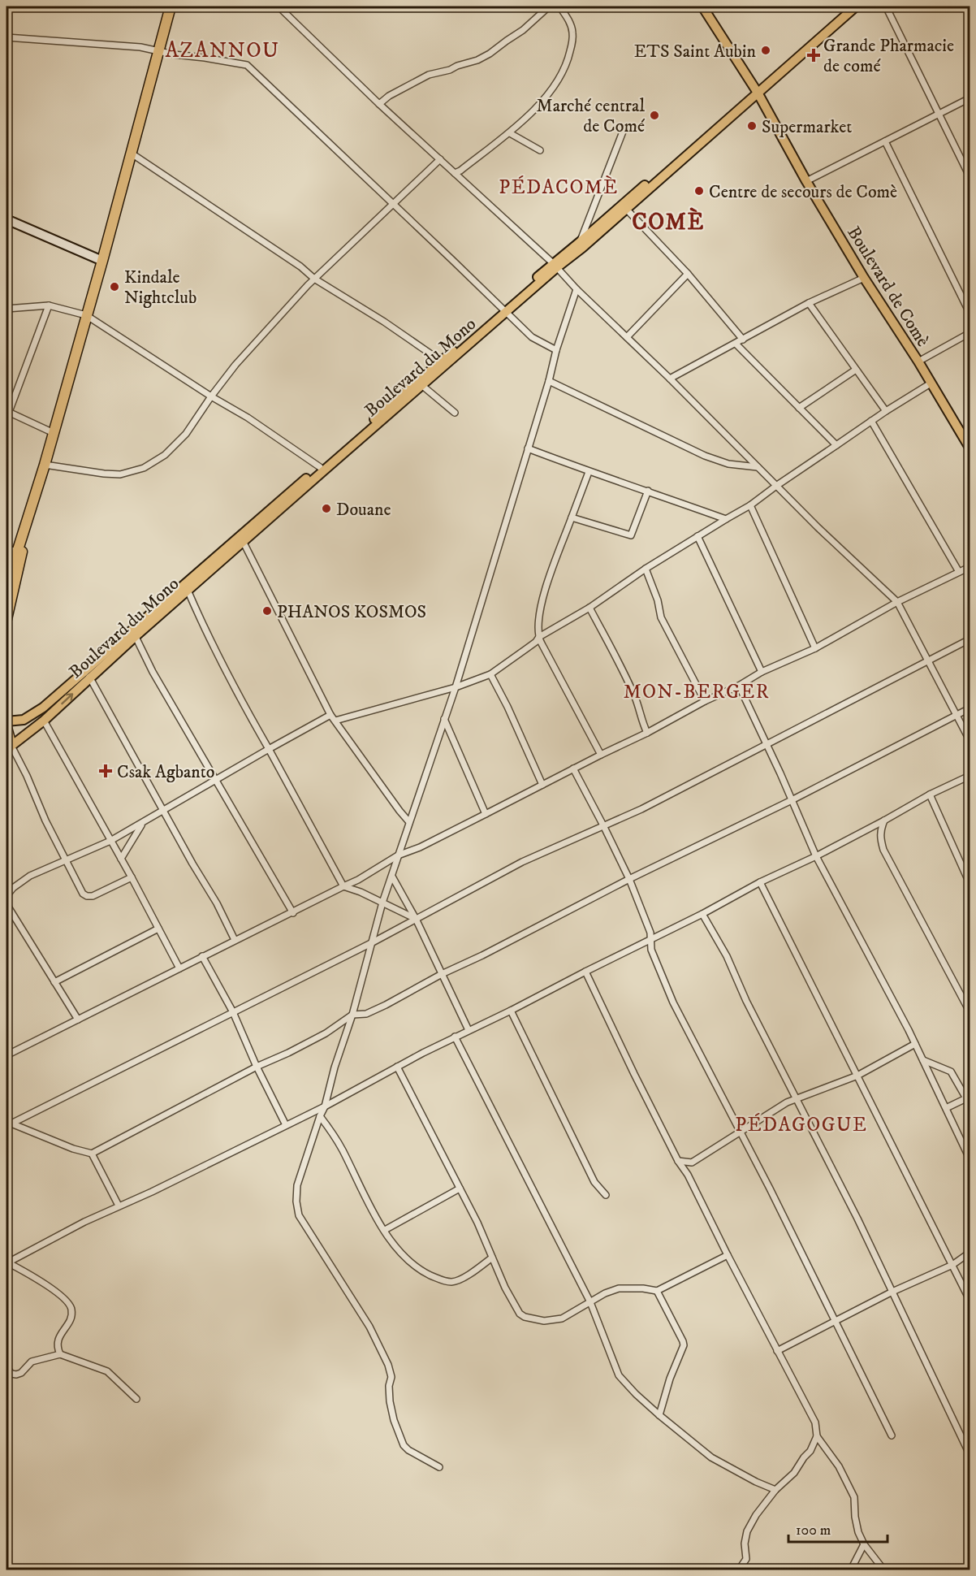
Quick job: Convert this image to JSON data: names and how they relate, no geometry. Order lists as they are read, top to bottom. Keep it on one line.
{"streets":{"main road":["Boulevard de Comè","Boulevard du Mono"]},"crossings":[["Boulevard de Comè","Boulevard du Mono"]],"districts":["AZANNOU","PÉDACOMÈ","COMÈ","MON-BERGER","PÉDAGOGUE"],"places":{"other":["ETS Saint Aubin","Marché central de Comé","Supermarket","Centre de secours de Comè","Kindale Nightclub","Douane","PHANOS KOSMOS"],"health":["Grande Pharmacie de comé","Csak Agbanto"]},"scale_bar":"100 m"}
